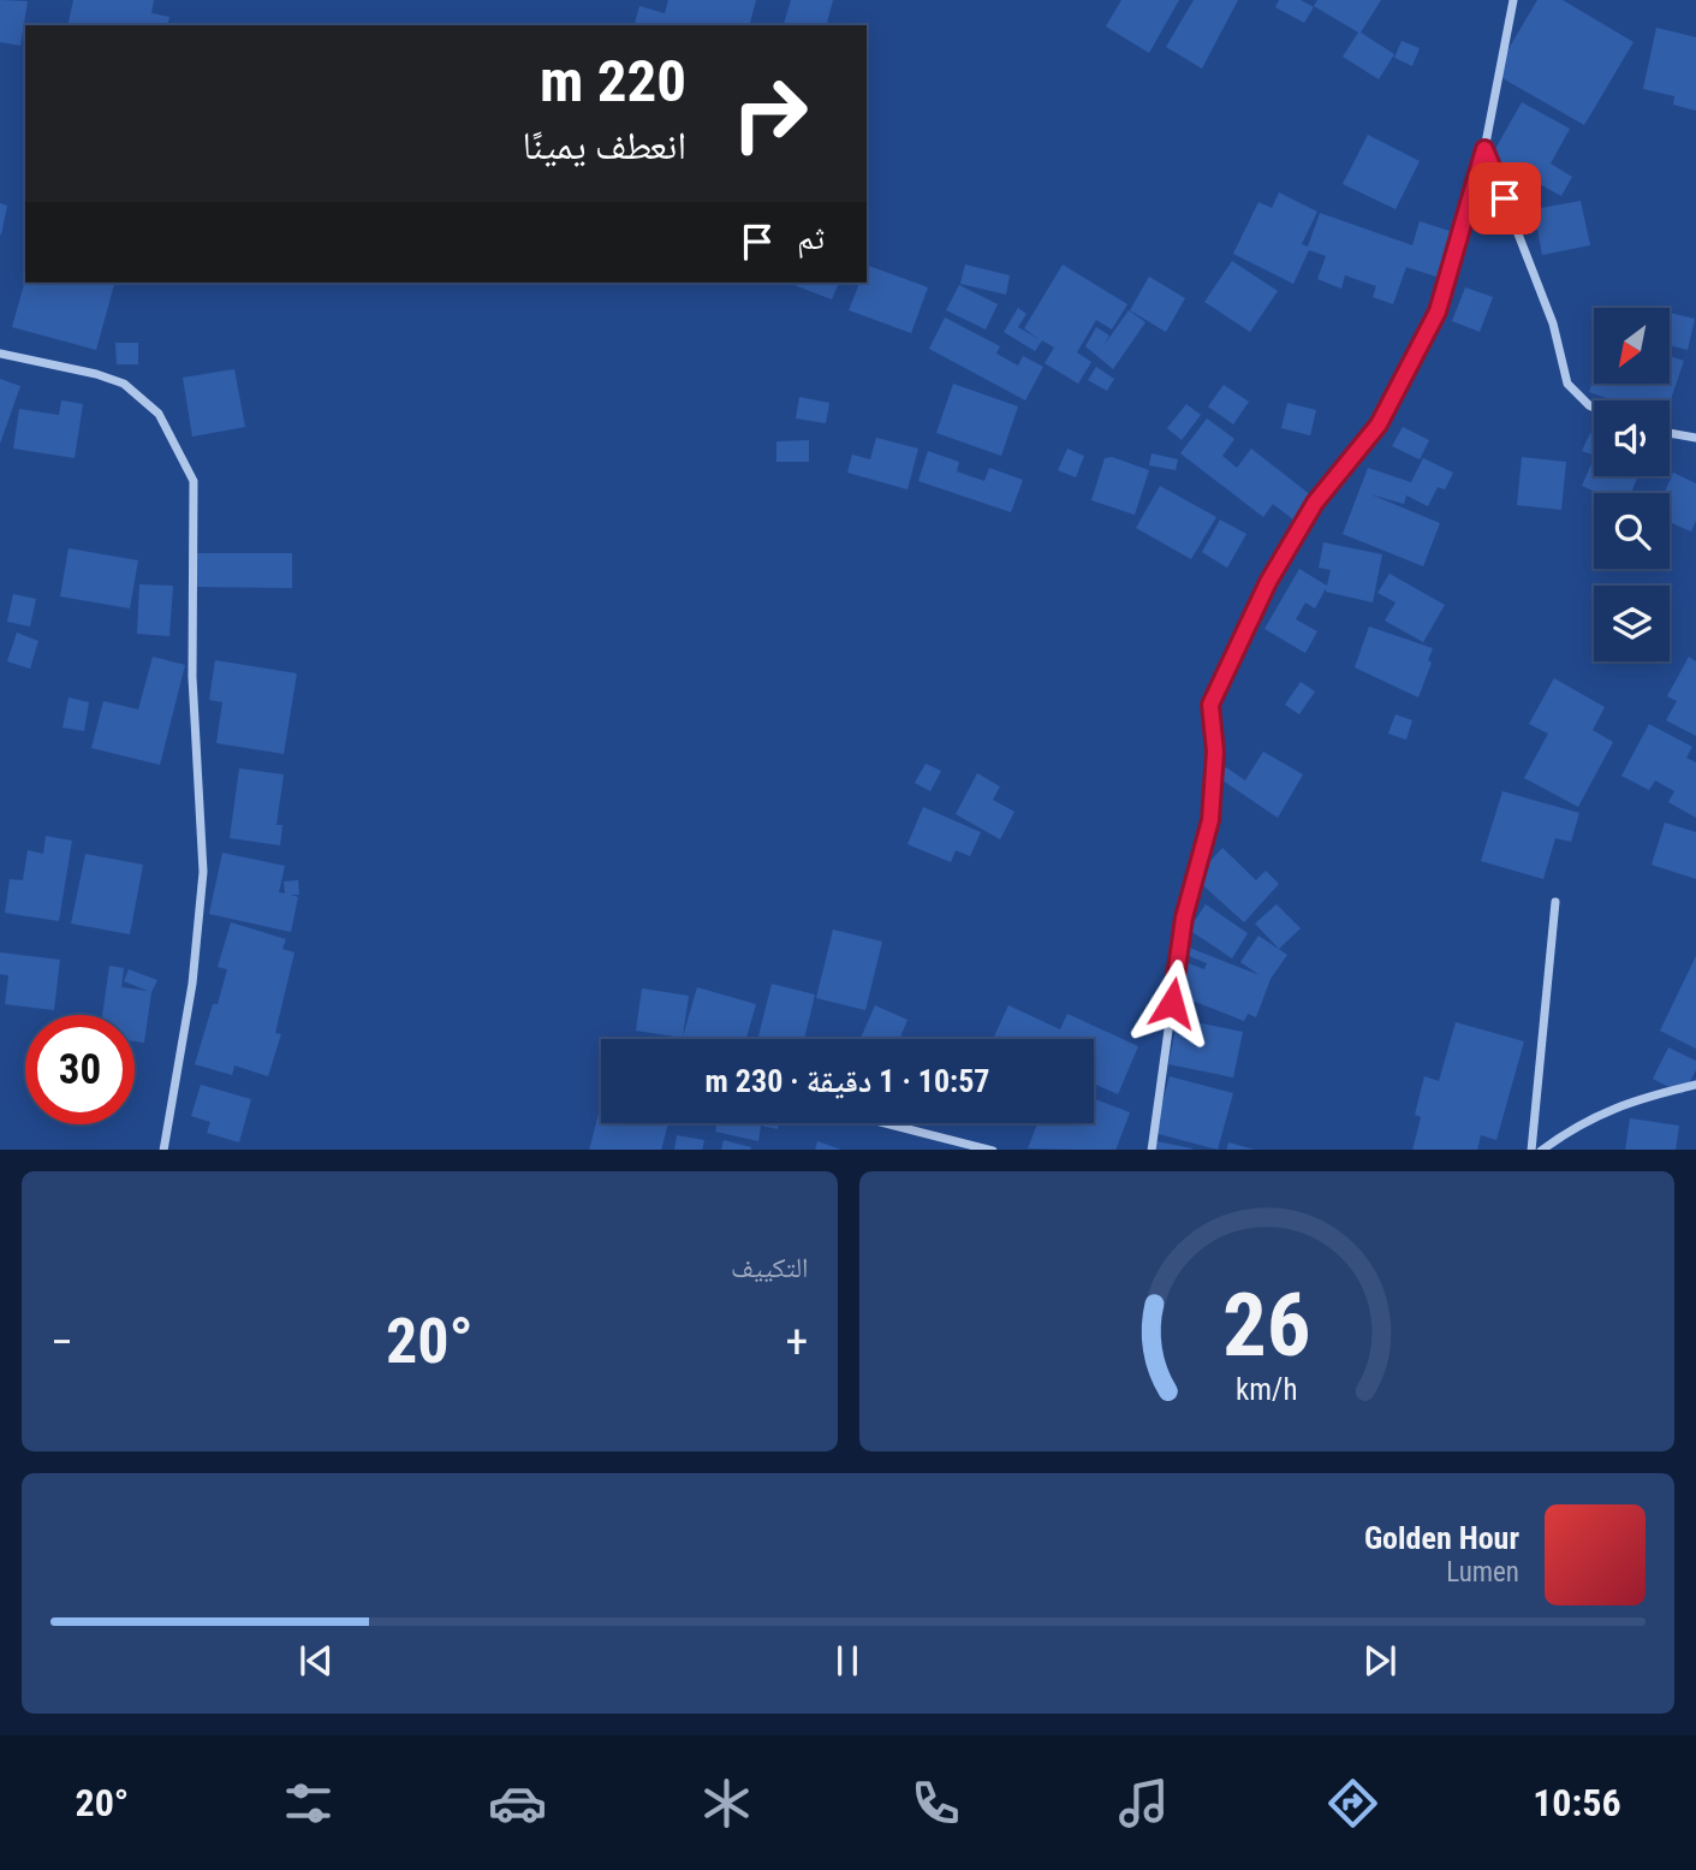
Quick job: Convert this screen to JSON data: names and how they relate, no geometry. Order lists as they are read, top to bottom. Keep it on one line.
{"north":"bottom left","page":{"turn":["220 m","انعطف يمينًا"],"then":"ثم","limit":"30","trip":"10:57 · 1 دقيقة · 230 m","tile":"التكييف","heat":["−","20°","+"],"song":["Golden Hour","Lumen"],"tabs":["10:56","20°"],"gauge":["26","km/h"]}}
